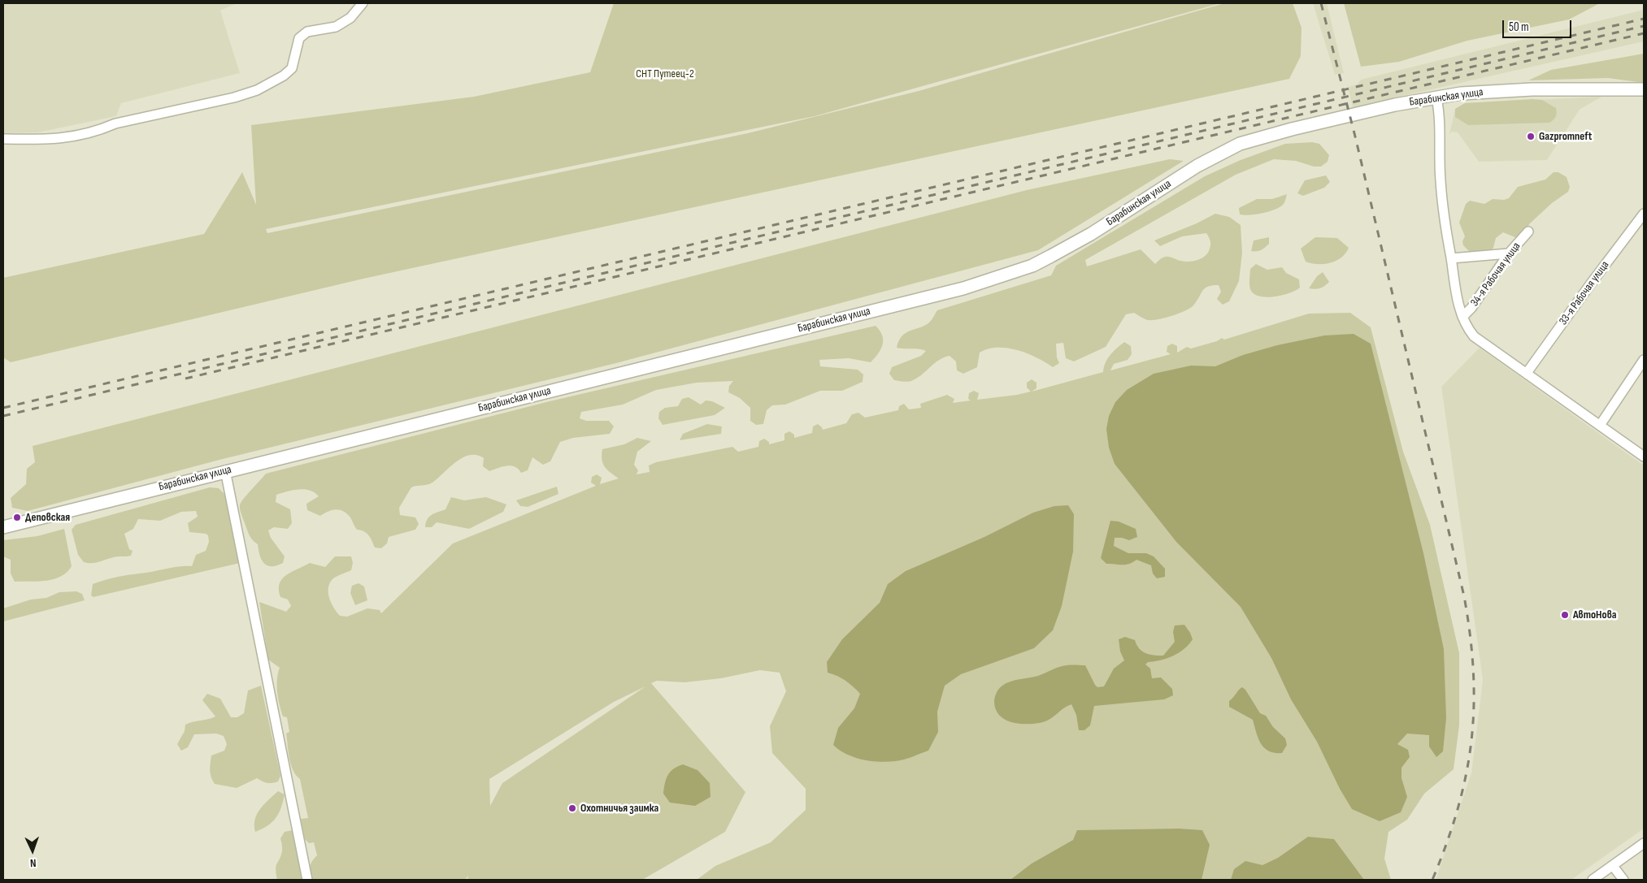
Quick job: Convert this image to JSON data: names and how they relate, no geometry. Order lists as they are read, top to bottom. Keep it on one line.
{"streets":{"main road":["Барабинская улица"],"street":["34-я Рабочая улица","33-я Рабочая улица"]},"parks":["СНТ Путеец-2"],"places":["Gazpromneft","Деповская","АвтоНова","Охотничья заимка"],"scale_bar":"50 m","north":"bottom"}
